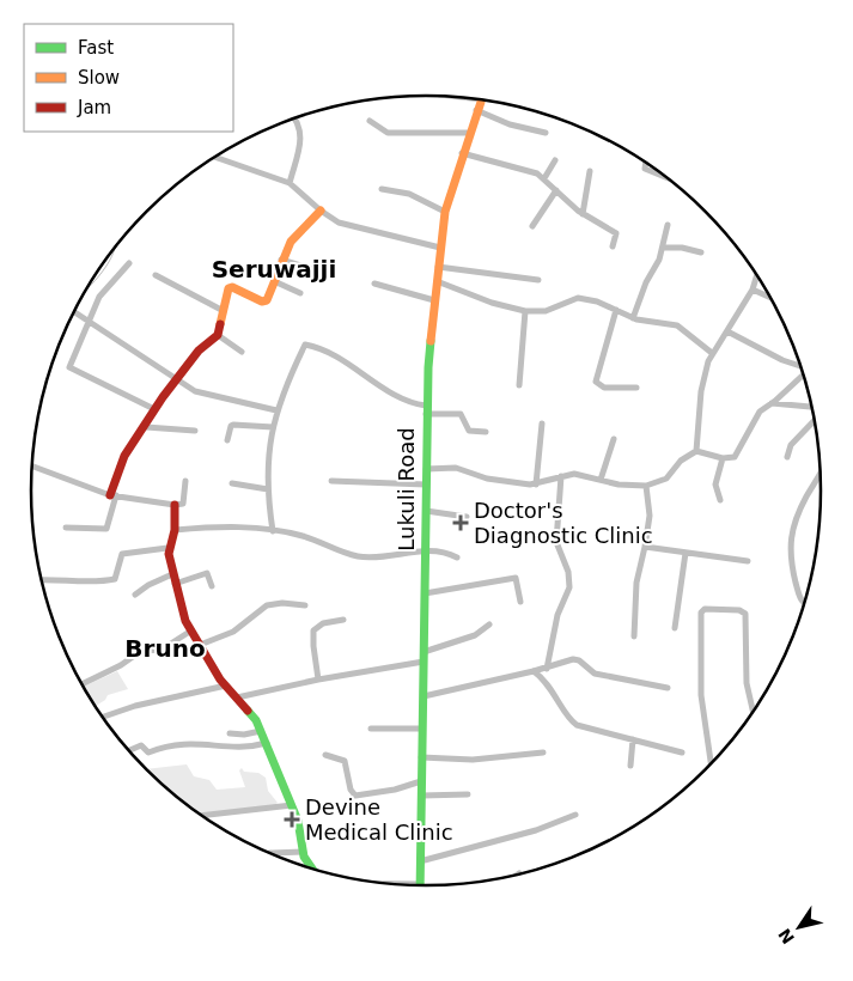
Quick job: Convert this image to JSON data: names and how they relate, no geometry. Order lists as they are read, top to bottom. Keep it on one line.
{"streets":{"street":["Lukuli Road"]},"districts":["Seruwajji","Bruno"],"places":{"health":["Doctor's Diagnostic Clinic","Devine Medical Clinic"]},"legend":["Fast","Slow","Jam"],"north":"bottom left"}
